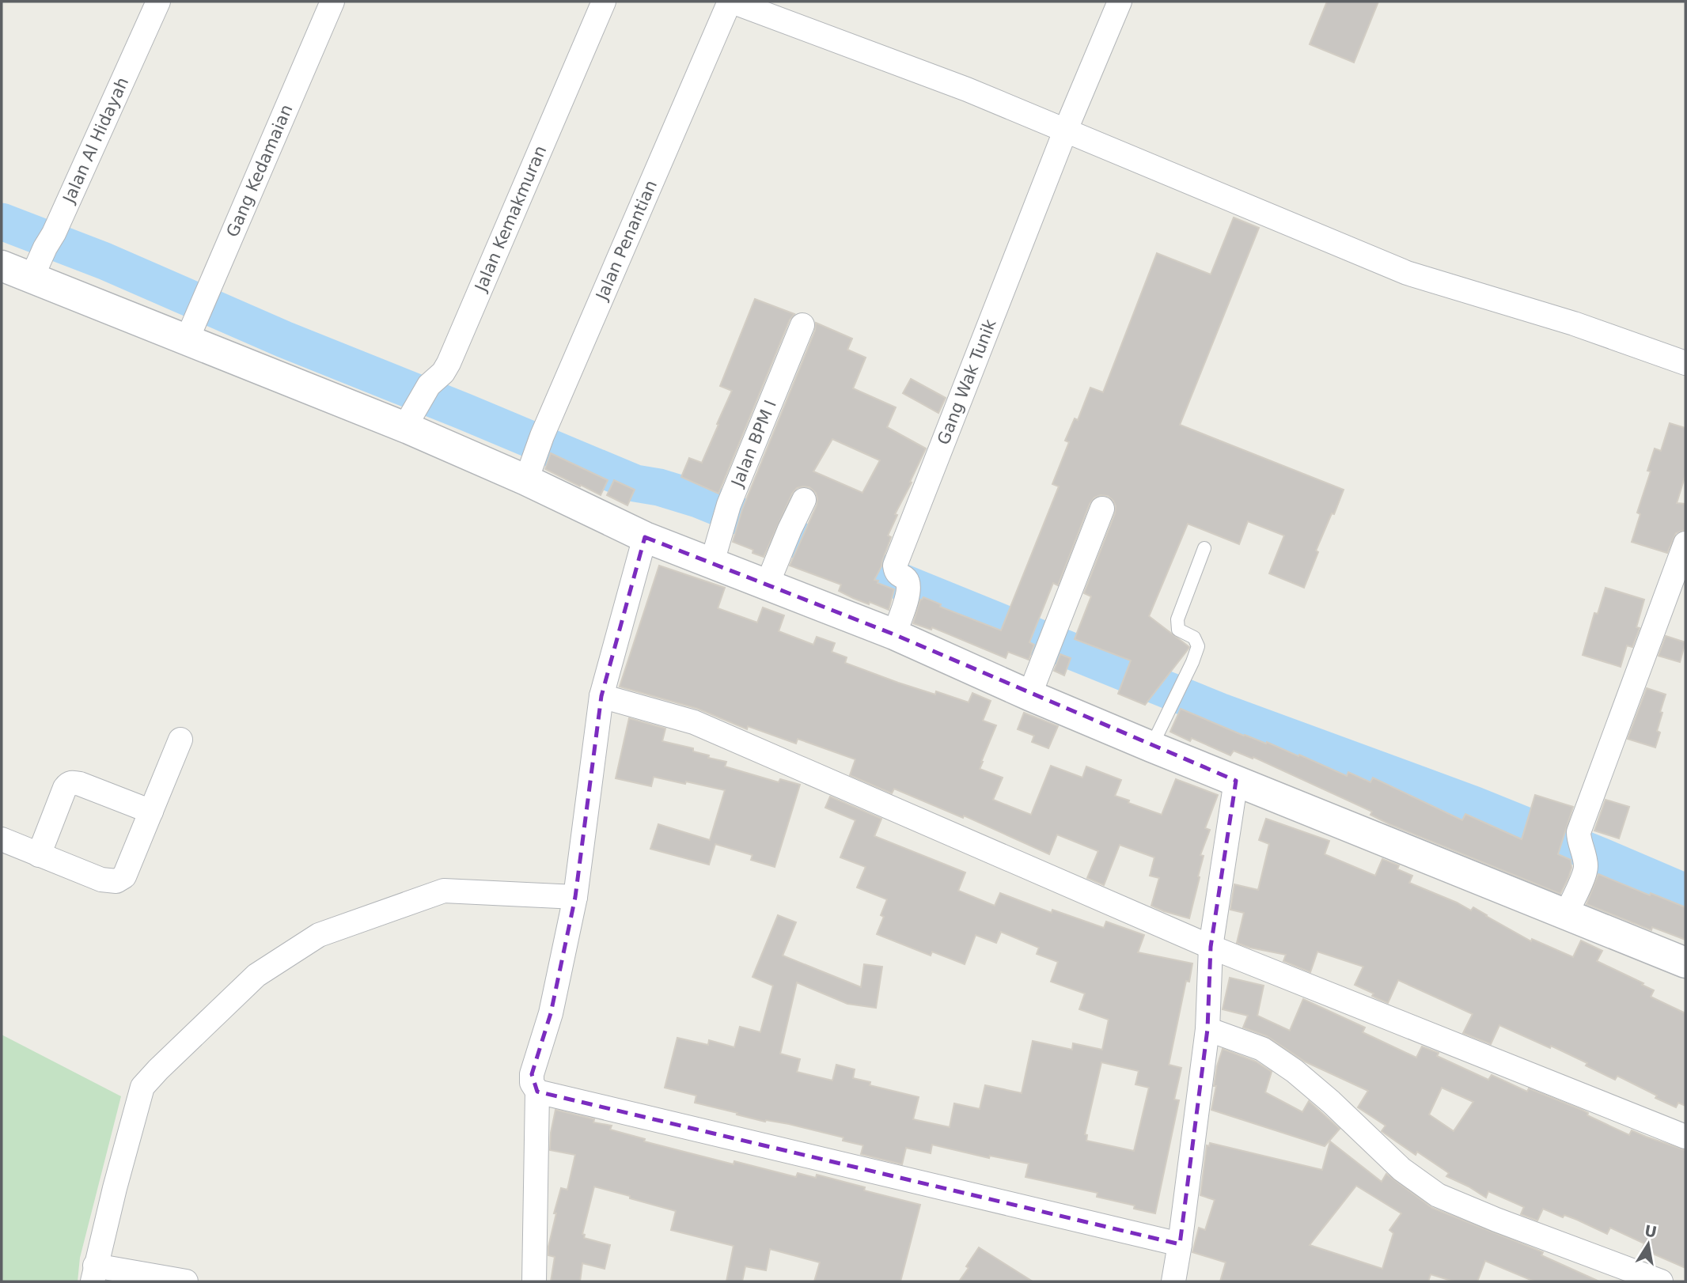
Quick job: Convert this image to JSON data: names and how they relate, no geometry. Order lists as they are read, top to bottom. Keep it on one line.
{"streets":{"street":["Jalan Al Hidayah","Gang Kedamaian","Jalan Kemakmuran","Jalan Penantian","Gang Wak Tunik","Jalan BPM I"]},"north":"top"}
